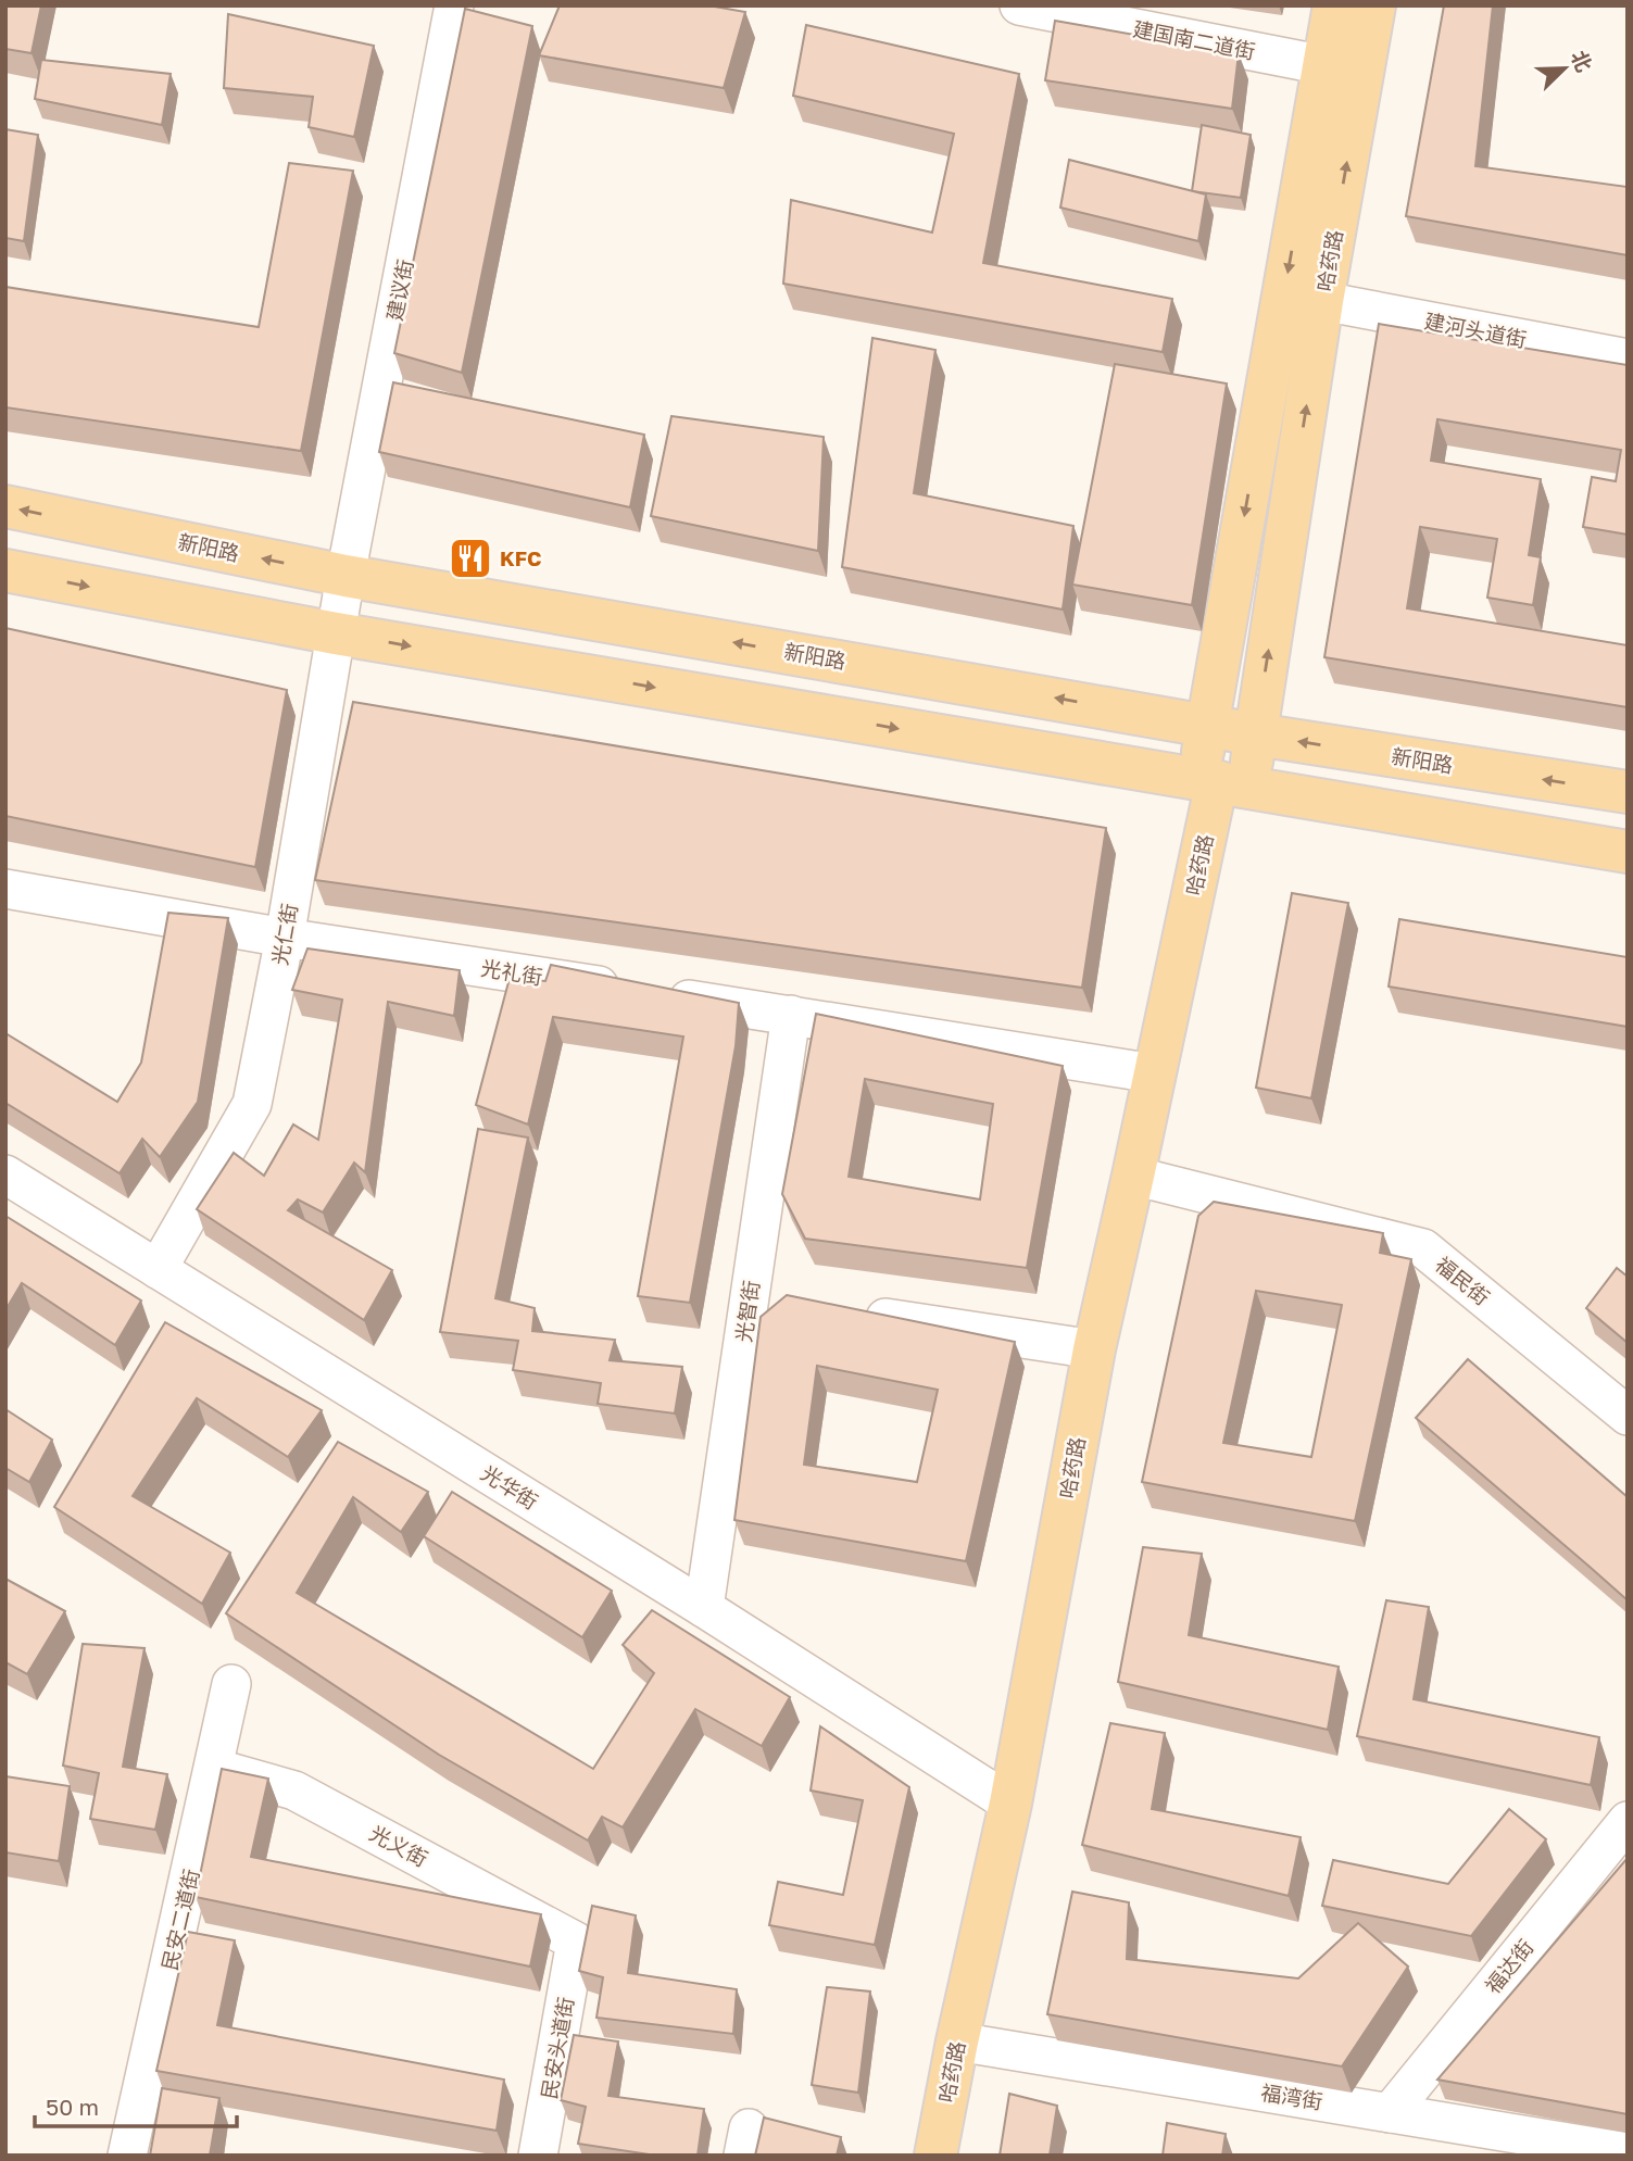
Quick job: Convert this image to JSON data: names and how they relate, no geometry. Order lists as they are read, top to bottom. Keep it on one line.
{"streets":{"main road":["哈药路","新阳路"],"street":["建国南二道街","建议街","建河头道街","光仁街","光礼街","福民街","光智街","光华街","光义街","民安二道街","福达街","民安头道街","福湾街"]},"crossings":[["建国南二道街","哈药路"],["哈药路","建河头道街"],["哈药路","新阳路"],["哈药路","光礼街"],["哈药路","福民街"],["哈药路","光华街"],["哈药路","福湾街"],["建议街","新阳路"],["建议街","光仁街"],["新阳路","光仁街"],["光仁街","光礼街"],["光仁街","光华街"],["光礼街","光智街"],["光智街","光华街"],["光义街","民安二道街"],["光义街","民安头道街"],["福达街","福湾街"]],"places":{"restaurant":["KFC"]},"scale_bar":"50 m","north":"top right"}
